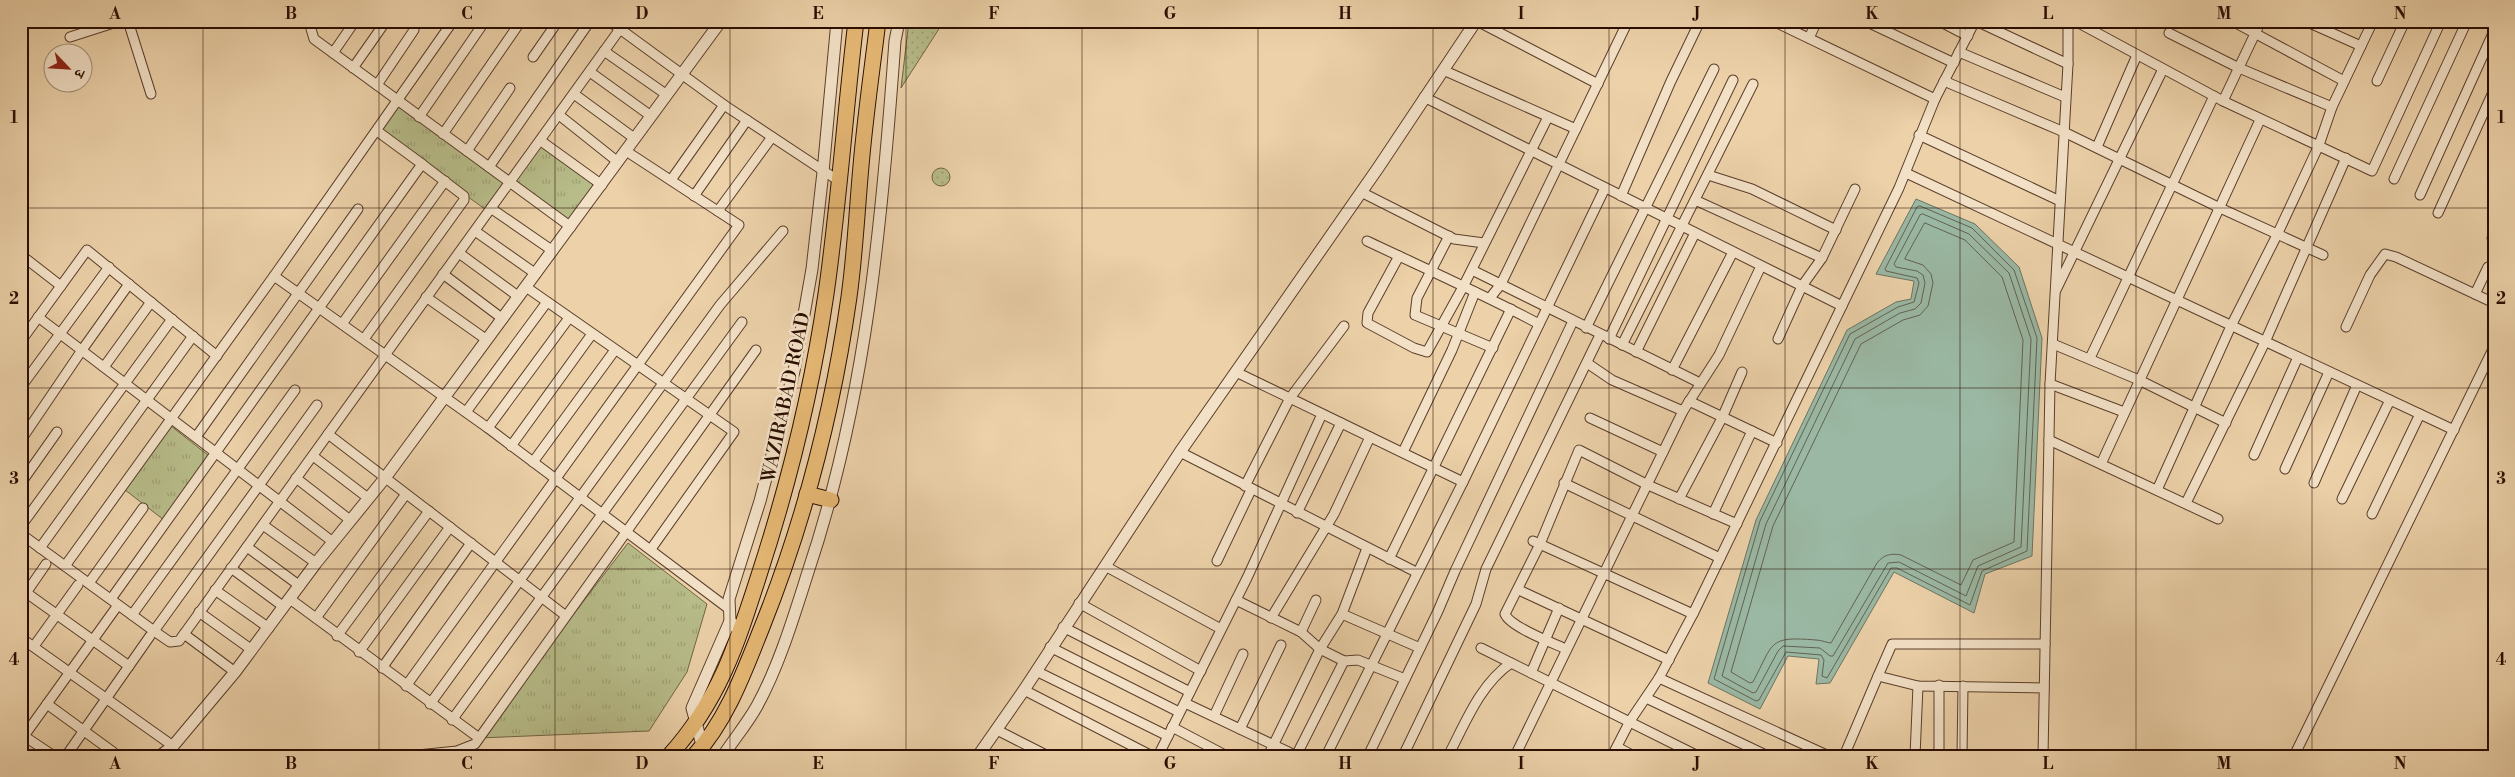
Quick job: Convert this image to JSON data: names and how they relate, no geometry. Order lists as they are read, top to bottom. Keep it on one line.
{"streets":{"highway":["WAZIRABAD ROAD"]},"north":"bottom right","grid":{"columns":["A","B","C","D","E","F","G","H","I","J","K","L","M","N"],"rows":["1","2","3","4"]}}
